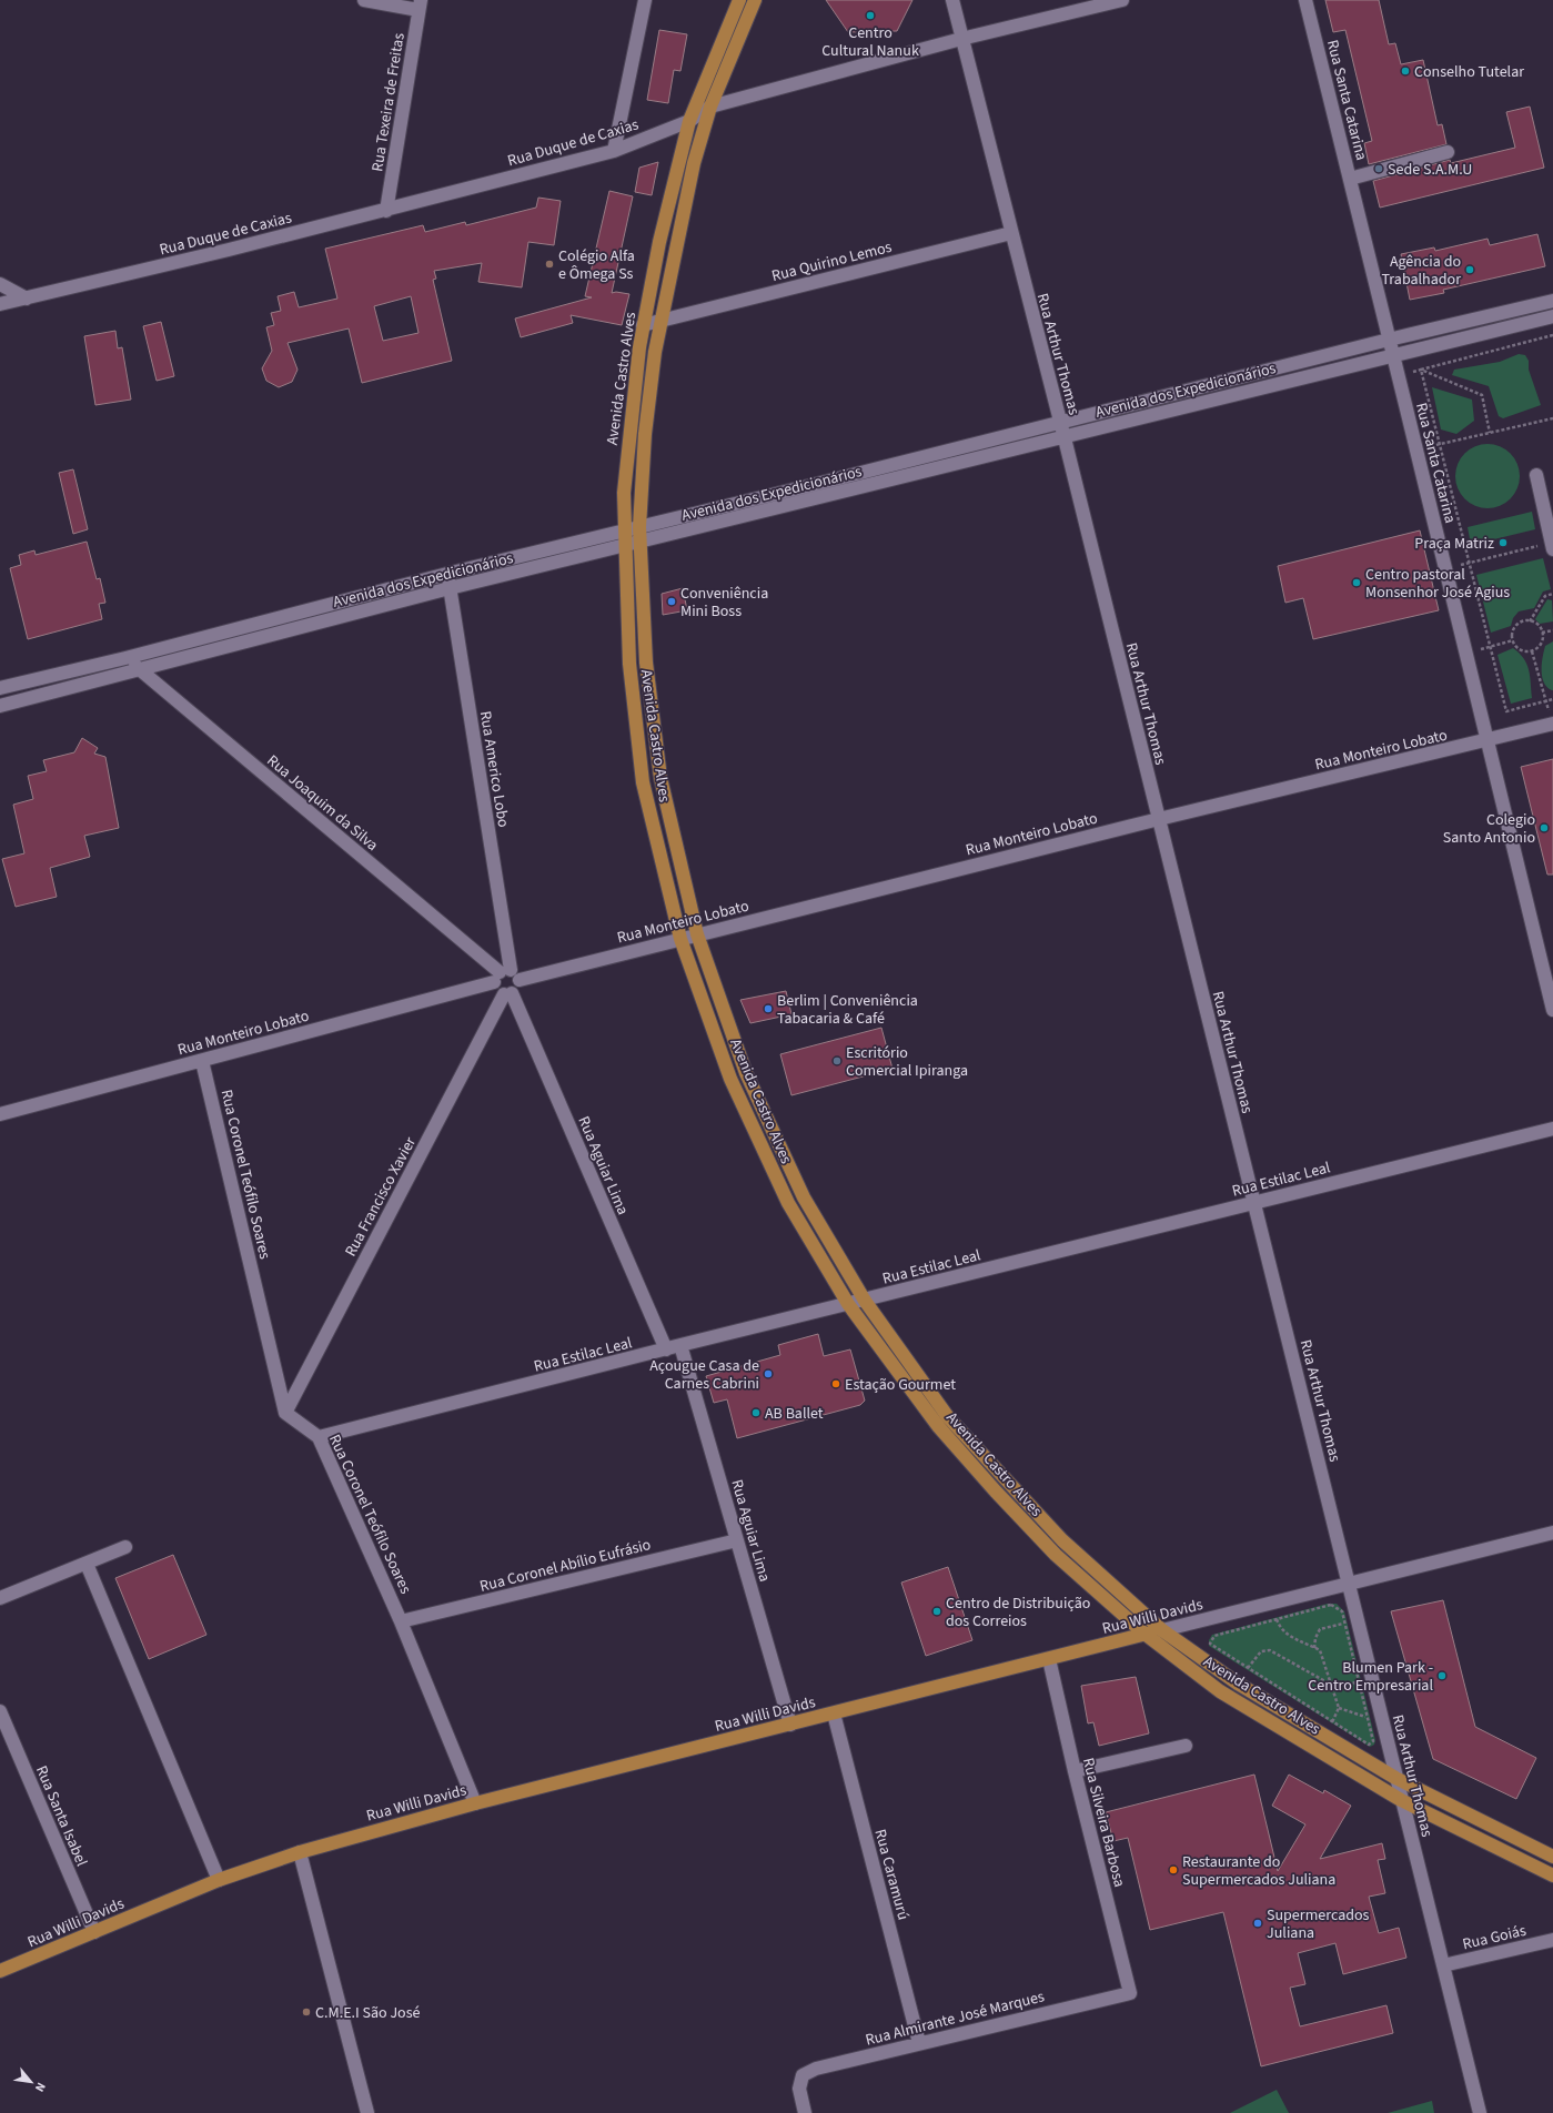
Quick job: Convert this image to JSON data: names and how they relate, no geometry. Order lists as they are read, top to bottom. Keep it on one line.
{"streets":{"main road":["Avenida Castro Alves","Rua Willi Davids"],"street":["Rua Santa Catarina","Rua Texeira de Freitas","Rua Duque de Caxias","Rua Quirino Lemos","Rua Arthur Thomas","Avenida dos Expedicionários","Rua Monteiro Lobato","Rua Americo Lobo","Rua Joaquim da Silva","Rua Aguiar Lima","Rua Coronel Teófilo Soares","Rua Estilac Leal","Rua Francisco Xavier","Rua Coronel Abílio Eufrásio","Rua Santa Isabel","Rua Silveira Barbosa","Rua Caramurú","Rua Goiás","Rua Almirante José Marques"]},"crossings":[["Rua Santa Catarina","Avenida dos Expedicionários"],["Rua Santa Catarina","Rua Monteiro Lobato"],["Rua Texeira de Freitas","Rua Duque de Caxias"],["Rua Duque de Caxias","Rua Arthur Thomas"],["Rua Duque de Caxias","Avenida Castro Alves"],["Rua Quirino Lemos","Rua Arthur Thomas"],["Rua Quirino Lemos","Avenida Castro Alves"],["Rua Arthur Thomas","Avenida Castro Alves"],["Rua Arthur Thomas","Avenida dos Expedicionários"],["Rua Arthur Thomas","Rua Monteiro Lobato"],["Rua Arthur Thomas","Rua Estilac Leal"],["Rua Arthur Thomas","Rua Willi Davids"],["Rua Arthur Thomas","Rua Goiás"],["Avenida Castro Alves","Avenida dos Expedicionários"],["Avenida Castro Alves","Rua Monteiro Lobato"],["Avenida Castro Alves","Rua Estilac Leal"],["Avenida Castro Alves","Rua Willi Davids"],["Avenida dos Expedicionários","Rua Americo Lobo"],["Avenida dos Expedicionários","Rua Joaquim da Silva"],["Rua Monteiro Lobato","Rua Americo Lobo"],["Rua Monteiro Lobato","Rua Joaquim da Silva"],["Rua Monteiro Lobato","Rua Coronel Teófilo Soares"],["Rua Monteiro Lobato","Rua Francisco Xavier"],["Rua Americo Lobo","Rua Joaquim da Silva"],["Rua Americo Lobo","Rua Francisco Xavier"],["Rua Joaquim da Silva","Rua Aguiar Lima"],["Rua Joaquim da Silva","Rua Francisco Xavier"],["Rua Aguiar Lima","Rua Estilac Leal"],["Rua Aguiar Lima","Rua Francisco Xavier"],["Rua Aguiar Lima","Rua Coronel Abílio Eufrásio"],["Rua Aguiar Lima","Rua Willi Davids"],["Rua Coronel Teófilo Soares","Rua Estilac Leal"],["Rua Coronel Teófilo Soares","Rua Francisco Xavier"],["Rua Coronel Teófilo Soares","Rua Coronel Abílio Eufrásio"],["Rua Coronel Teófilo Soares","Rua Willi Davids"],["Rua Willi Davids","Rua Santa Isabel"],["Rua Willi Davids","Rua Silveira Barbosa"],["Rua Willi Davids","Rua Caramurú"],["Rua Silveira Barbosa","Rua Almirante José Marques"],["Rua Caramurú","Rua Almirante José Marques"]],"places":["Centro Cultural Nanuk","Conselho Tutelar","Sede S.A.M.U","Colégio Alfa e Ômega Ss","Agência do Trabalhador","Praça Matriz","Centro pastoral Monsenhor José Agius","Conveniência Mini Boss","Colegio Santo Antonio","Berlim | Conveniência Tabacaria & Café","Escritório Comercial Ipiranga","Açougue Casa de Carnes Cabrini","Estação Gourmet","AB Ballet","Centro de Distribuição dos Correios","Blumen Park - Centro Empresarial","Restaurante do Supermercados Juliana","Supermercados Juliana","C.M.E.I São José"],"north":"bottom right"}
